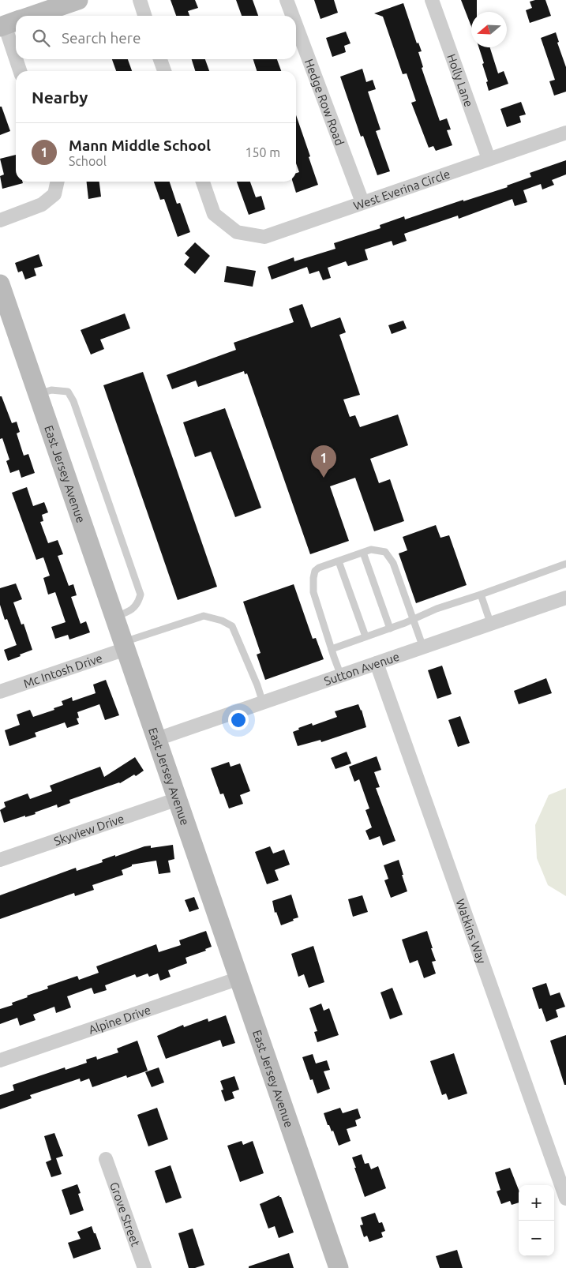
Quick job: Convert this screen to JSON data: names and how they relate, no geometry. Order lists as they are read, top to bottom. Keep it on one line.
{"streets":{"street":["Holly Lane","Hedge Row Road","West Everina Circle","East Jersey Avenue","Sutton Avenue","Mc Intosh Drive","Skyview Drive","Watkins Way","Alpine Drive","Grove Street"]},"crossings":[["Holly Lane","West Everina Circle"],["Hedge Row Road","West Everina Circle"],["East Jersey Avenue","Sutton Avenue"],["East Jersey Avenue","Mc Intosh Drive"],["East Jersey Avenue","Skyview Drive"],["East Jersey Avenue","Alpine Drive"],["Sutton Avenue","Watkins Way"]],"north":"left","page":{"search":"Search here","heading":"Nearby","list":[{"mark":"1","name":"Mann Middle School","note":"School","value":"150 m"}],"pins":"1","map_buttons":["+","−"]}}
